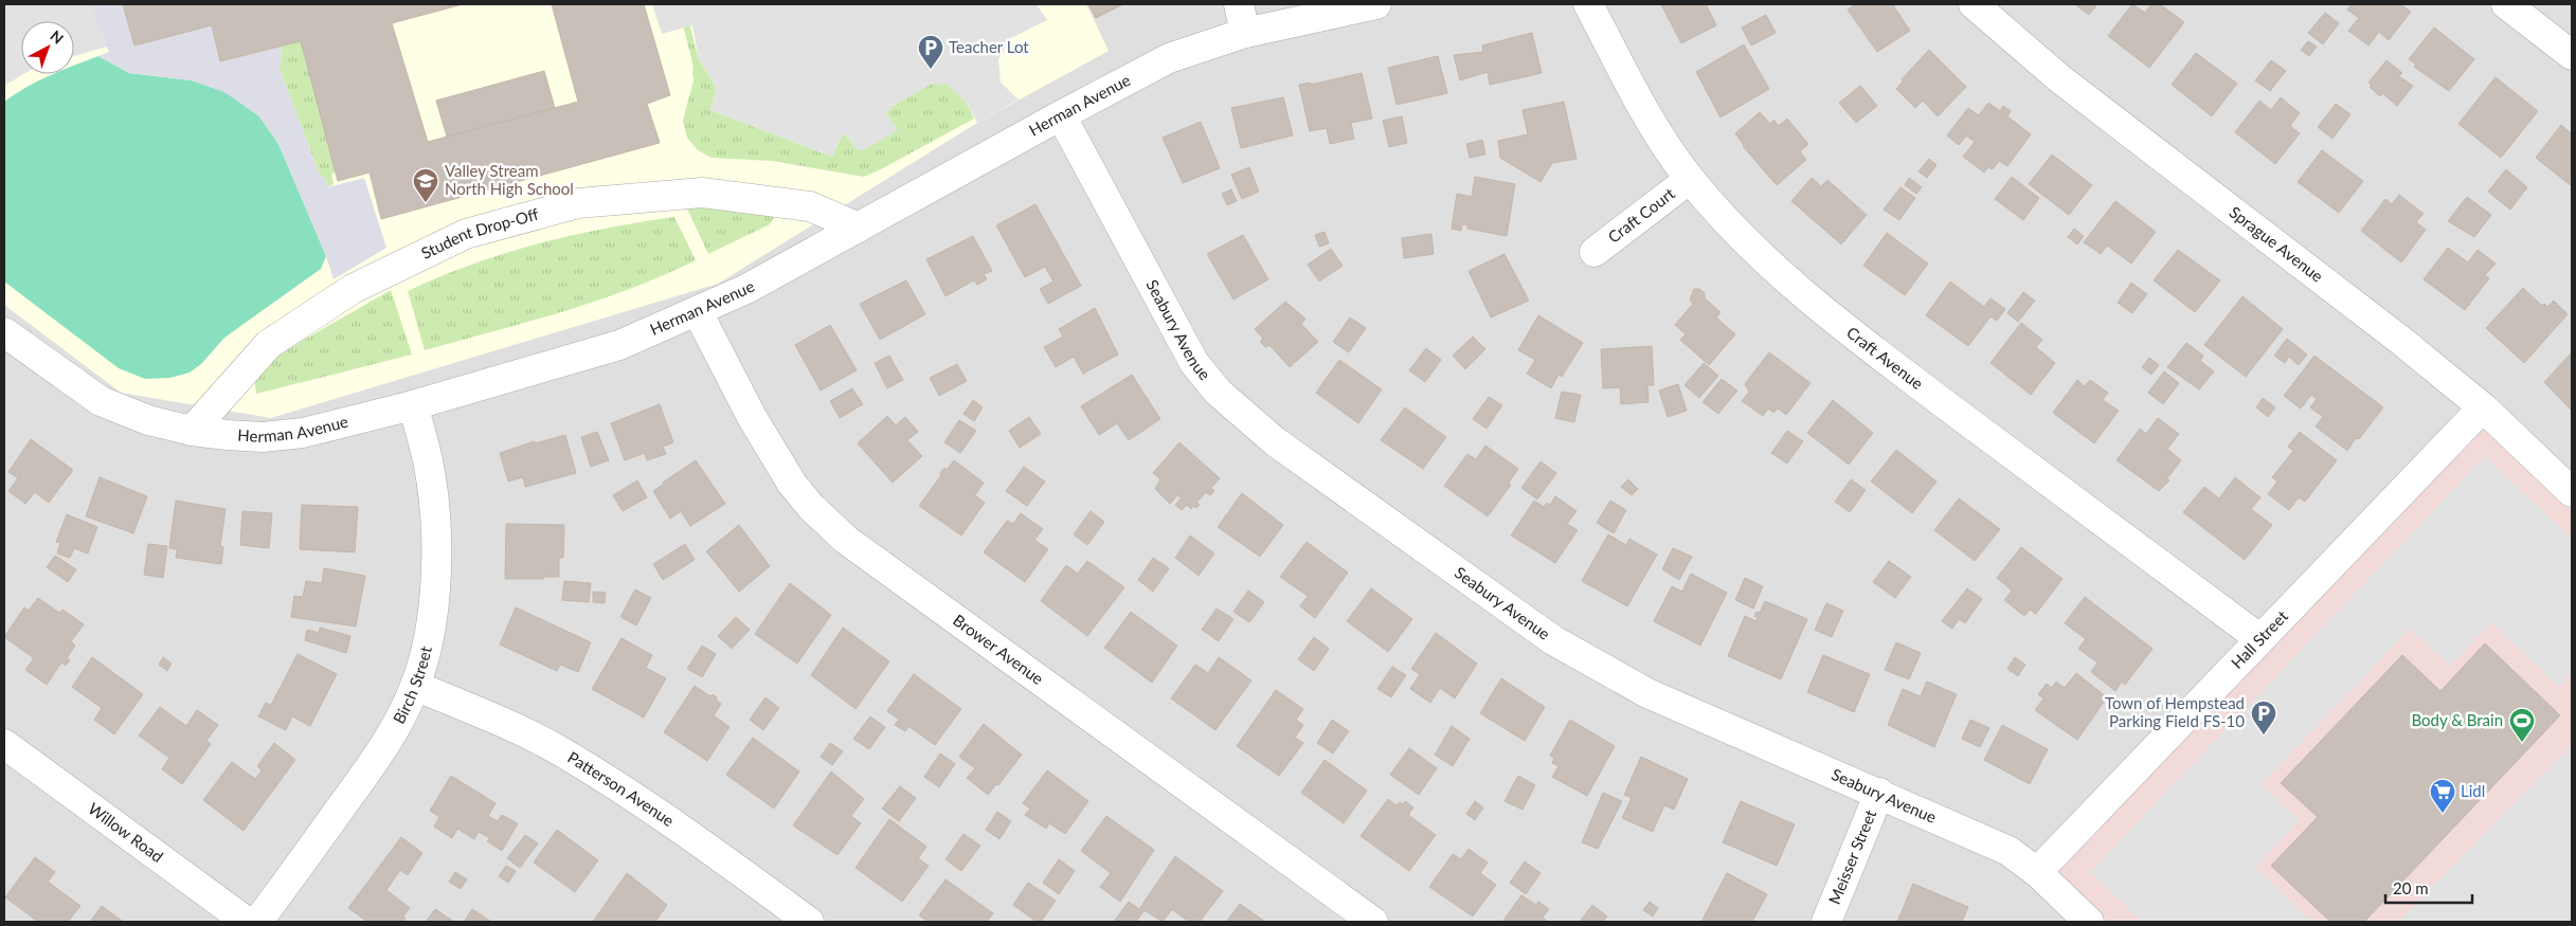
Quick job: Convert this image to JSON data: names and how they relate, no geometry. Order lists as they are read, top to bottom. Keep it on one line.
{"streets":{"street":["Herman Avenue","Craft Court","Student Drop-Off","Sprague Avenue","Seabury Avenue","Craft Avenue","Hall Street","Brower Avenue","Birch Street","Patterson Avenue","Willow Road","Meisser Street"]},"crossings":[["Herman Avenue","Student Drop-Off"],["Herman Avenue","Seabury Avenue"],["Herman Avenue","Brower Avenue"],["Herman Avenue","Birch Street"],["Craft Court","Craft Avenue"],["Sprague Avenue","Hall Street"],["Seabury Avenue","Hall Street"],["Seabury Avenue","Meisser Street"],["Craft Avenue","Hall Street"],["Birch Street","Patterson Avenue"]],"places":{"parking":["Teacher Lot","Town of Hempstead Parking Field FS-10"],"school or university":["Valley Stream North High School"],"sports":["Body & Brain"],"supermarket":["Lidl"]},"scale_bar":"20 m","north":"top right"}
